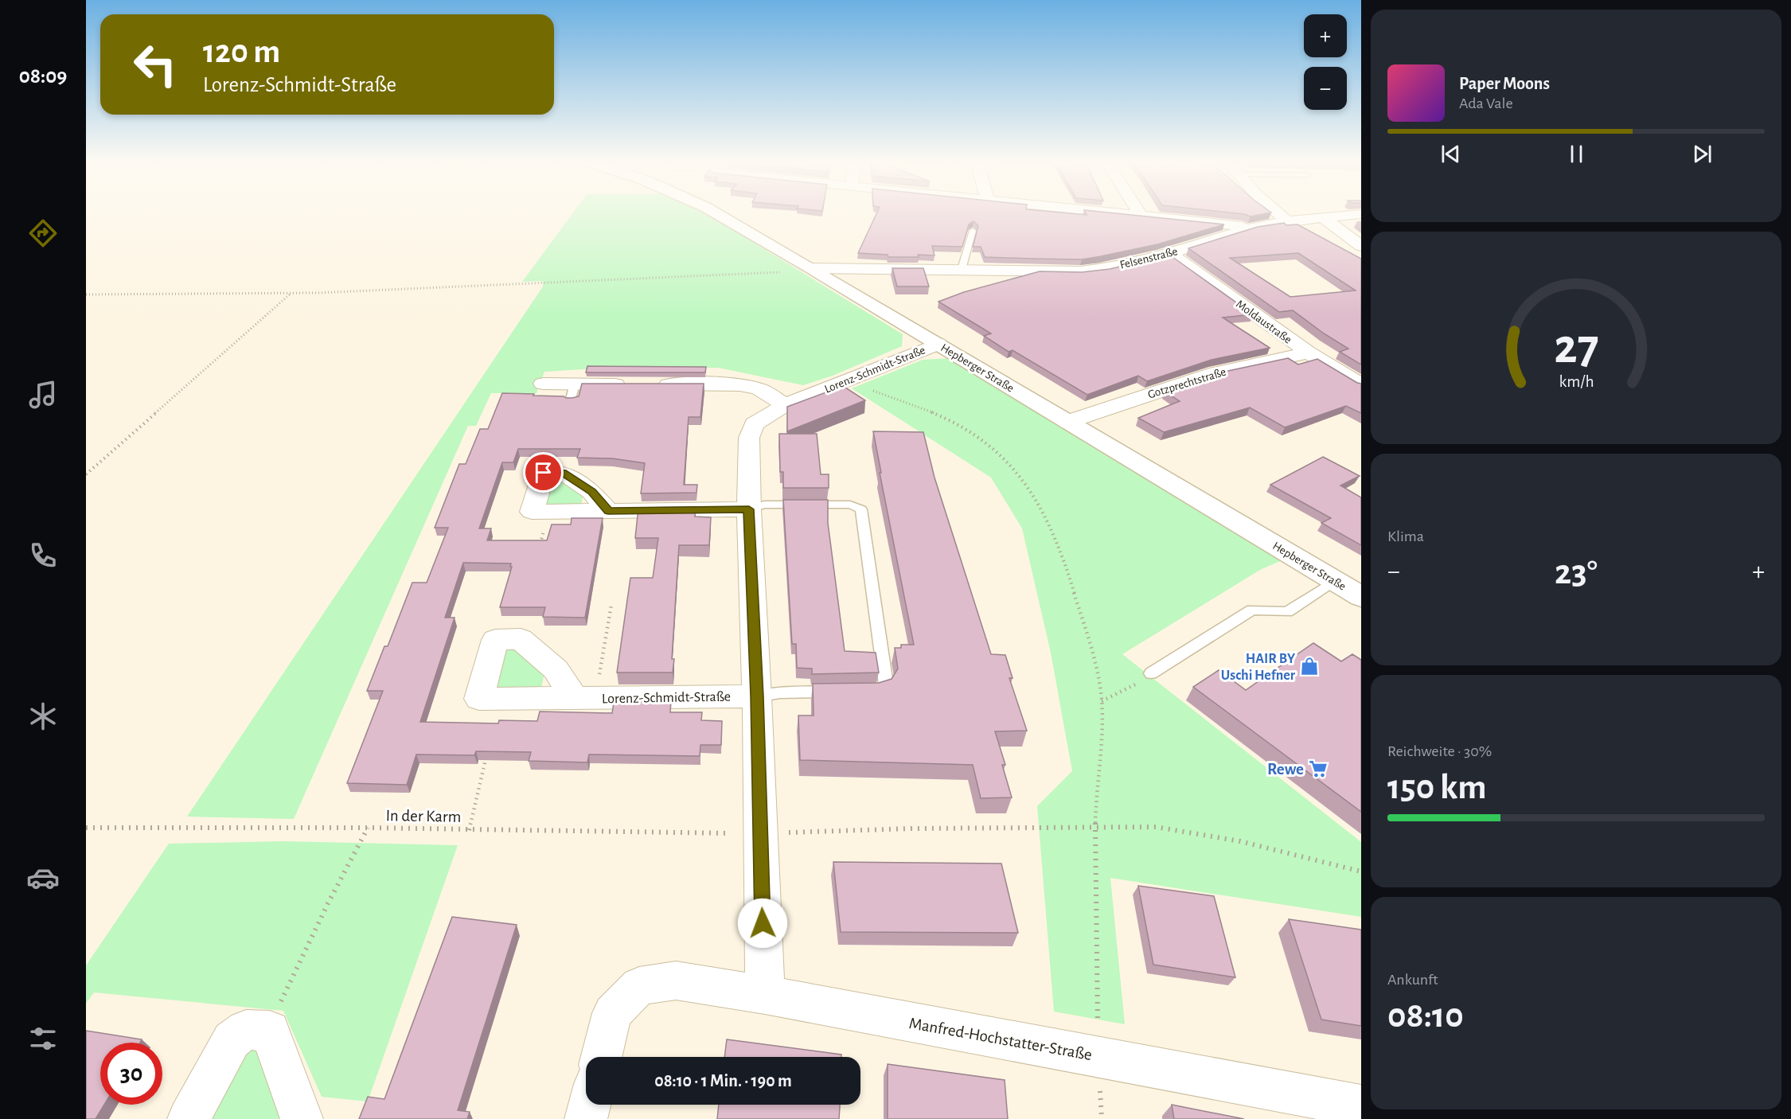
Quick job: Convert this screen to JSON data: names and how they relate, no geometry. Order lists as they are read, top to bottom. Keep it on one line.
{"streets":{"street":["Felsenstraße","Moldaustraße","Hepberger Straße","Lorenz-Schmidt-Straße","Gotzprechtstraße","Manfred-Hochstatter-Straße"],"path":["In der Karm"]},"crossings":[["Felsenstraße","Moldaustraße"],["Felsenstraße","Hepberger Straße"],["Moldaustraße","Gotzprechtstraße"],["Hepberger Straße","Lorenz-Schmidt-Straße"],["Hepberger Straße","Gotzprechtstraße"],["Lorenz-Schmidt-Straße","In der Karm"],["Lorenz-Schmidt-Straße","Manfred-Hochstatter-Straße"]],"places":{"shop":["HAIR BY Uschi Hefner"],"supermarket":["Rewe"]},"page":{"tabs":"08:09","map_buttons":["+","−"],"turn":["120 m","Lorenz-Schmidt-Straße"],"song":["Paper Moons","Ada Vale"],"tile":["Klima",["Reichweite · 30%","150 km"],["Ankunft","08:10"]],"heat":["−","23°","+"],"limit":"30","trip":"08:10 · 1 Min. · 190 m","gauge":["27","km/h"]}}
